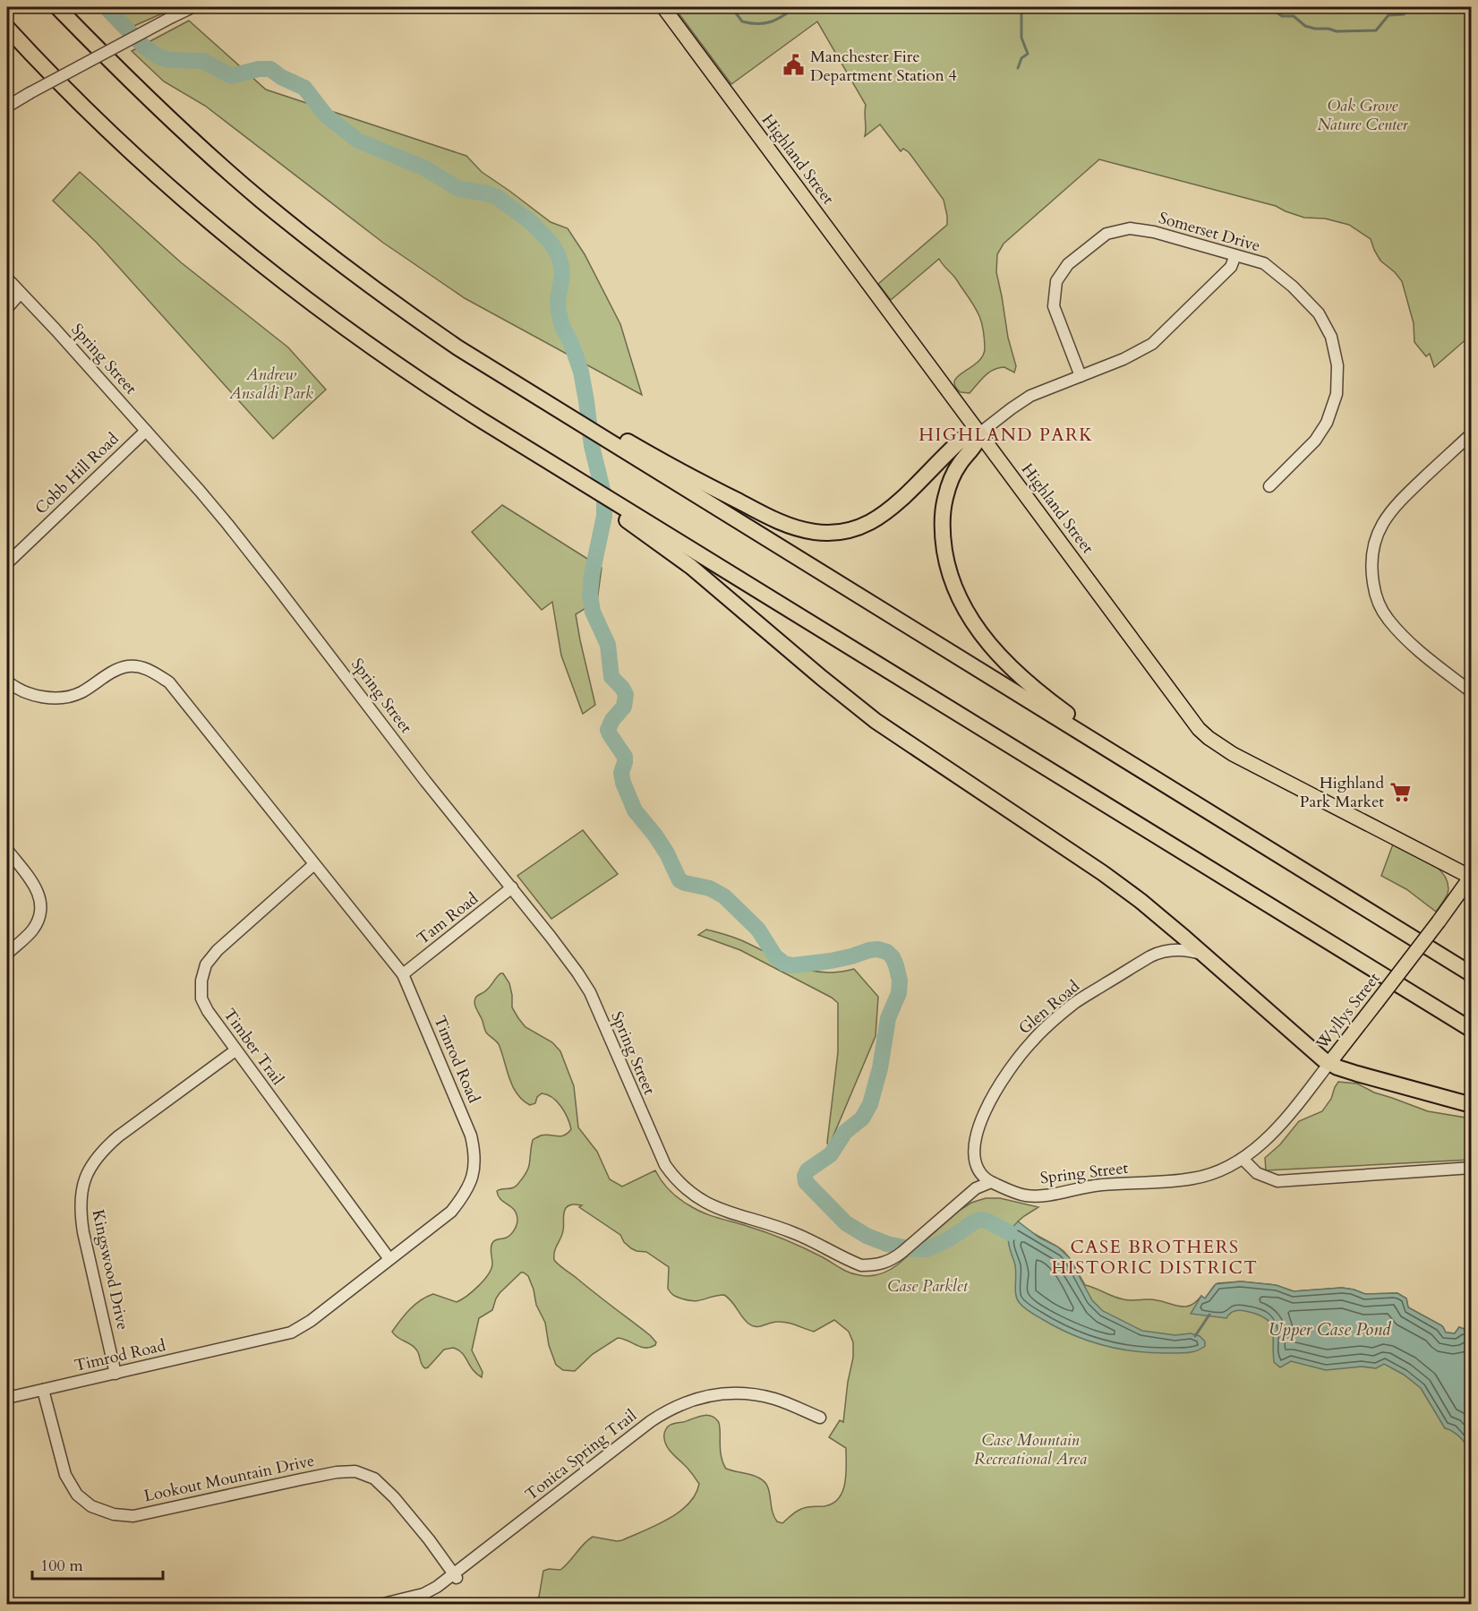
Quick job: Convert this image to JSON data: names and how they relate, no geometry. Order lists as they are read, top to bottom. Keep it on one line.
{"streets":{"main road":["Highland Street","Wyllys Street"],"street":["Somerset Drive","Spring Street","Cobb Hill Road","Tam Road","Glen Road","Timber Trail","Timrod Road","Kingswood Drive","Tonica Spring Trail","Lookout Mountain Drive"]},"crossings":[["Highland Street","Wyllys Street"],["Spring Street","Cobb Hill Road"],["Spring Street","Tam Road"],["Spring Street","Glen Road"],["Spring Street","Wyllys Street"],["Tam Road","Timrod Road"],["Timber Trail","Timrod Road"],["Timber Trail","Kingswood Drive"],["Timrod Road","Kingswood Drive"],["Timrod Road","Lookout Mountain Drive"],["Tonica Spring Trail","Lookout Mountain Drive"]],"districts":["HIGHLAND PARK","CASE BROTHERS HISTORIC DISTRICT"],"water":["Upper Case Pond"],"parks":["Oak Grove Nature Center","Andrew Ansaldi Park","Case Parklet","Case Mountain Recreational Area"],"places":{"public building":["Manchester Fire Department Station 4"],"supermarket":["Highland Park Market"]},"scale_bar":"100 m"}
